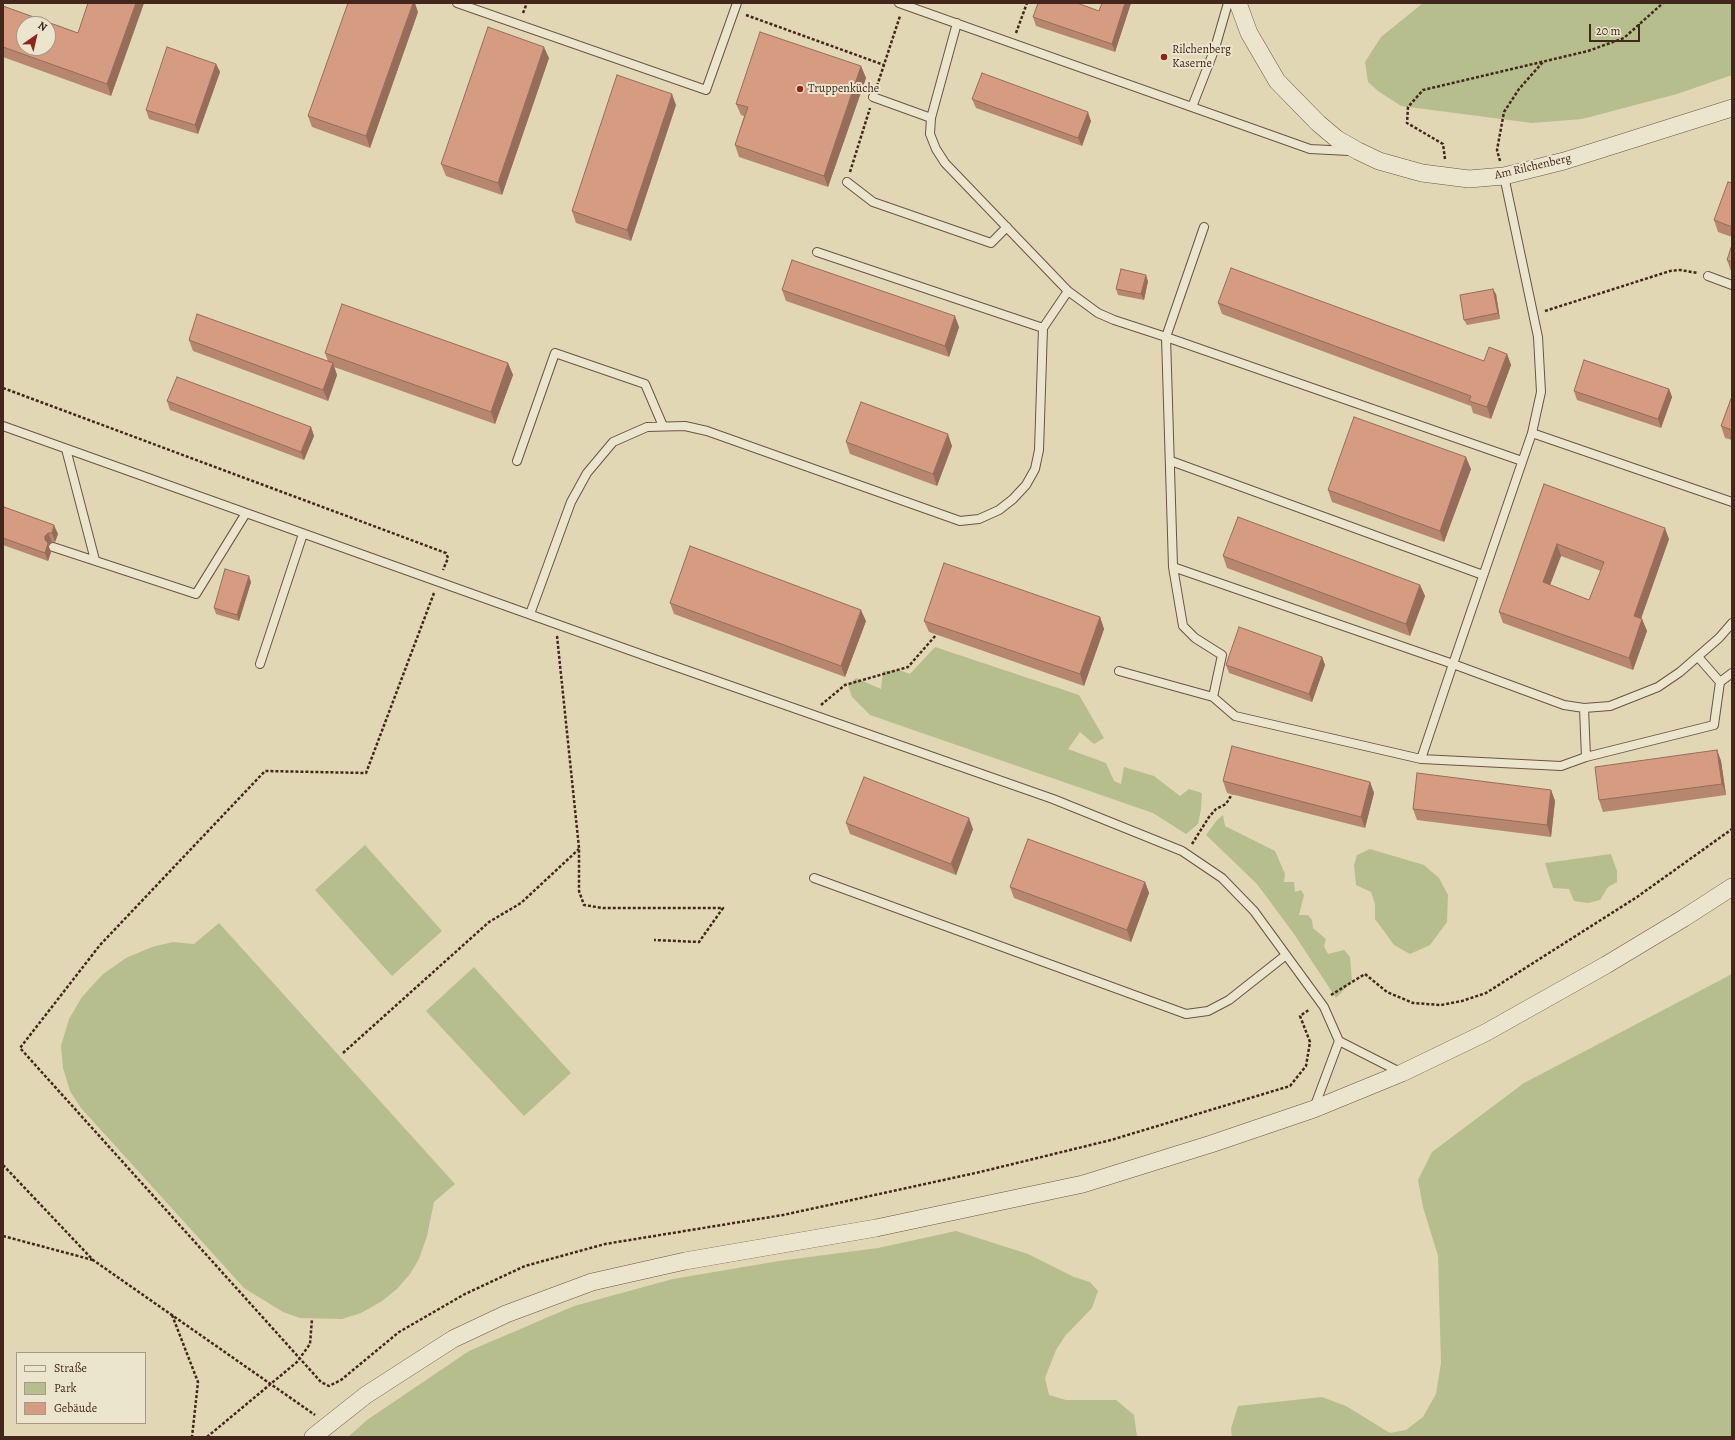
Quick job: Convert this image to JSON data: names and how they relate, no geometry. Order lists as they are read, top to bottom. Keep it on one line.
{"streets":{"street":["Am Rilchenberg"]},"places":["Rilchenberg Kaserne","Truppenküche"],"legend":["Straße","Park","Gebäude"],"scale_bar":"20 m","north":"top right"}
